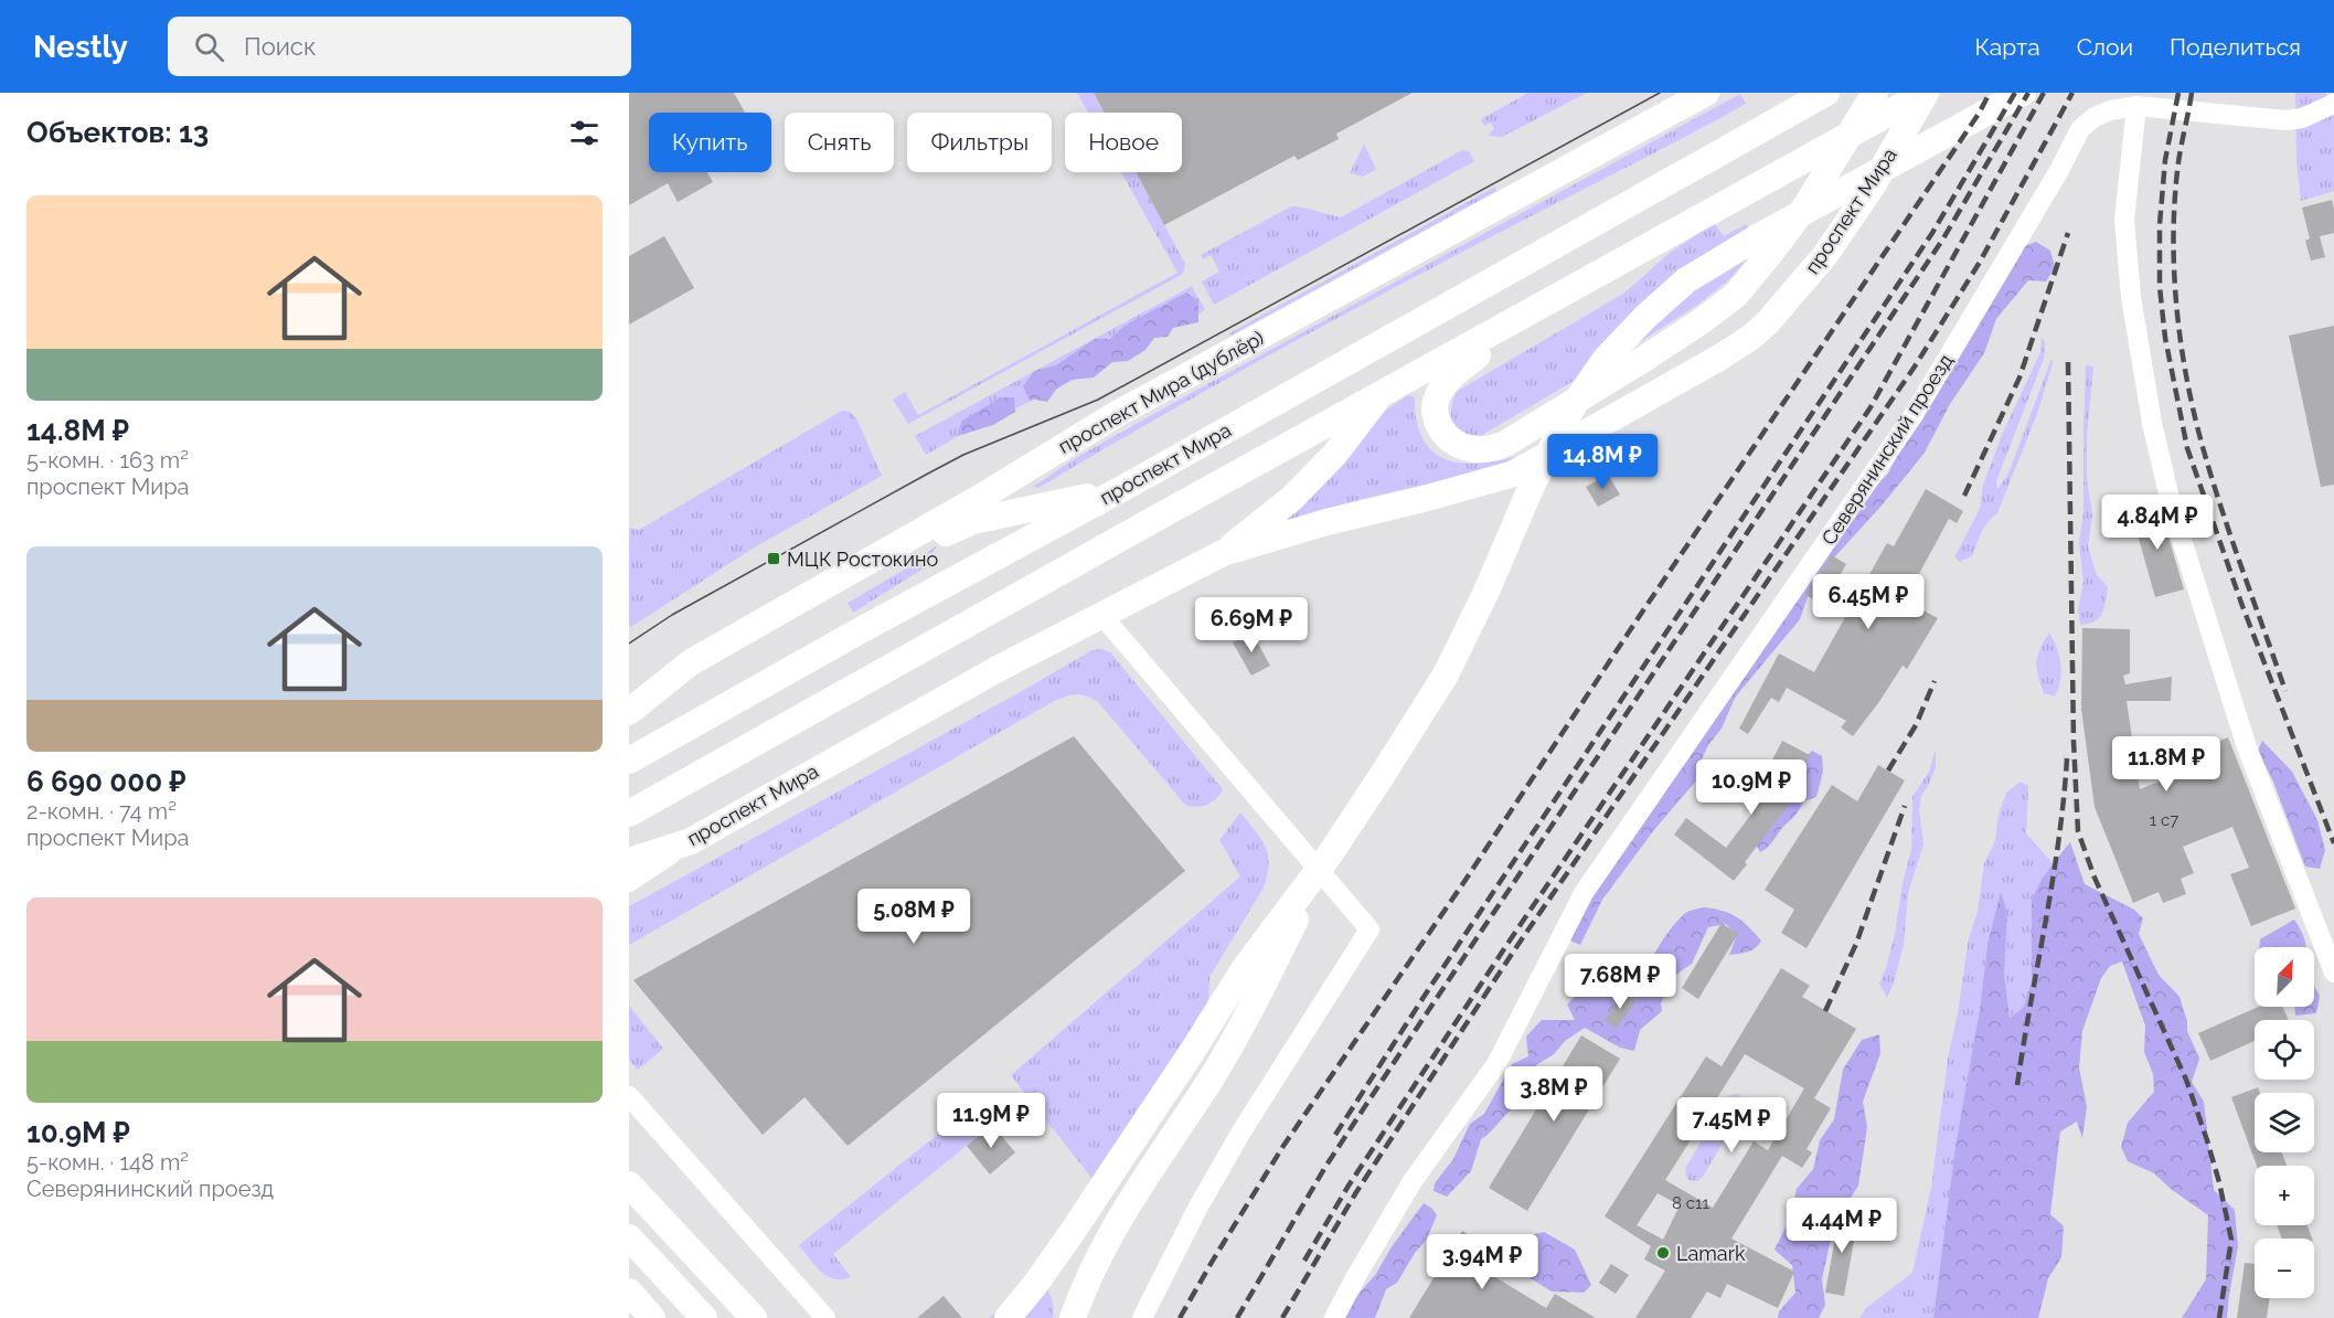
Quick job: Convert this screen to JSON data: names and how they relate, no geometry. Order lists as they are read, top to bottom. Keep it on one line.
{"streets":{"main road":["проспект Мира","проспект Мира (дублёр)"],"street":["Северянинский проезд"]},"places":{"transit":["МЦК Ростокино"],"other":["Lamark"]},"house_numbers":["1 с7","8 с11"],"north":"top right","page":{"header":"Nestly","search":"Поиск","nav":["Карта","Слои","Поделиться"],"heading":"Объектов: 13","chip":["Купить","Снять","Фильтры","Новое"],"list":[{"name":"14.8M ₽","note":"5-комн. · 163 m² · проспект Мира"},{"name":"6 690 000 ₽","note":"2-комн. · 74 m² · проспект Мира"},{"name":"10.9M ₽","note":"5-комн. · 148 m² · Северянинский проезд"}],"price":["14.8M ₽","4.84M ₽","6.45M ₽","6.69M ₽","11.8M ₽","10.9M ₽","5.08M ₽","7.68M ₽","3.8M ₽","11.9M ₽","7.45M ₽","4.44M ₽","3.94M ₽"],"map_buttons":["+","−"]}}
